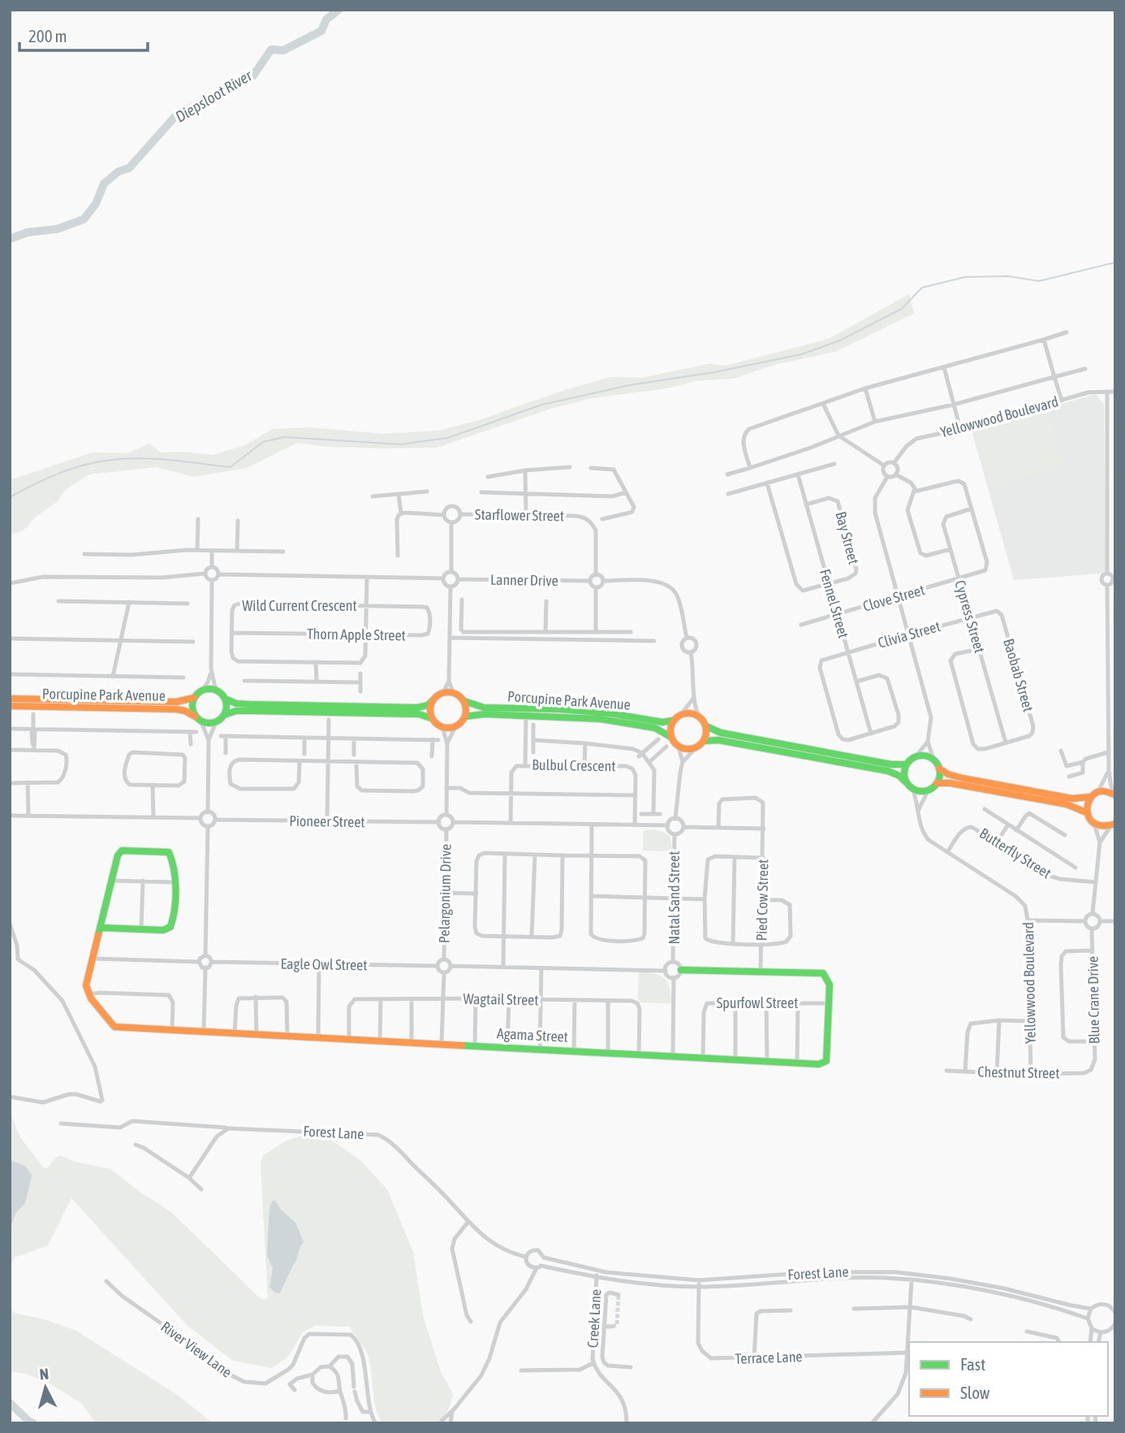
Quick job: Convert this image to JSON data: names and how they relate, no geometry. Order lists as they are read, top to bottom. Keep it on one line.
{"streets":{"street":["Yellowwood Boulevard","Starflower Street","Bay Street","Lanner Drive","Clove Street","Fennel Street","Wild Current Crescent","Cypress Street","Thorn Apple Street","Clivia Street","Baobab Street","Porcupine Park Avenue","Bulbul Crescent","Pioneer Street","Butterfly Street","Pelargonium Drive","Natal Sand Street","Pied Cow Street","Eagle Owl Street","Wagtail Street","Blue Crane Drive","Spurfowl Street","Agama Street","Chestnut Street","Forest Lane","Creek Lane","River View Lane","Terrace Lane"]},"crossings":[["Yellowwood Boulevard","Butterfly Street"],["Yellowwood Boulevard","Chestnut Street"],["Starflower Street","Lanner Drive"],["Bay Street","Fennel Street"],["Clove Street","Fennel Street"],["Clove Street","Cypress Street"],["Fennel Street","Clivia Street"],["Wild Current Crescent","Thorn Apple Street"],["Cypress Street","Clivia Street"],["Cypress Street","Baobab Street"],["Clivia Street","Baobab Street"],["Pioneer Street","Pelargonium Drive"],["Pelargonium Drive","Eagle Owl Street"],["Natal Sand Street","Agama Street"],["Pied Cow Street","Agama Street"],["Wagtail Street","Agama Street"],["Blue Crane Drive","Chestnut Street"],["Spurfowl Street","Agama Street"],["Forest Lane","Creek Lane"],["Forest Lane","Terrace Lane"]],"water":["Diepsloot River"],"legend":["Fast","Slow"],"scale_bar":"200 m","north":"top"}
